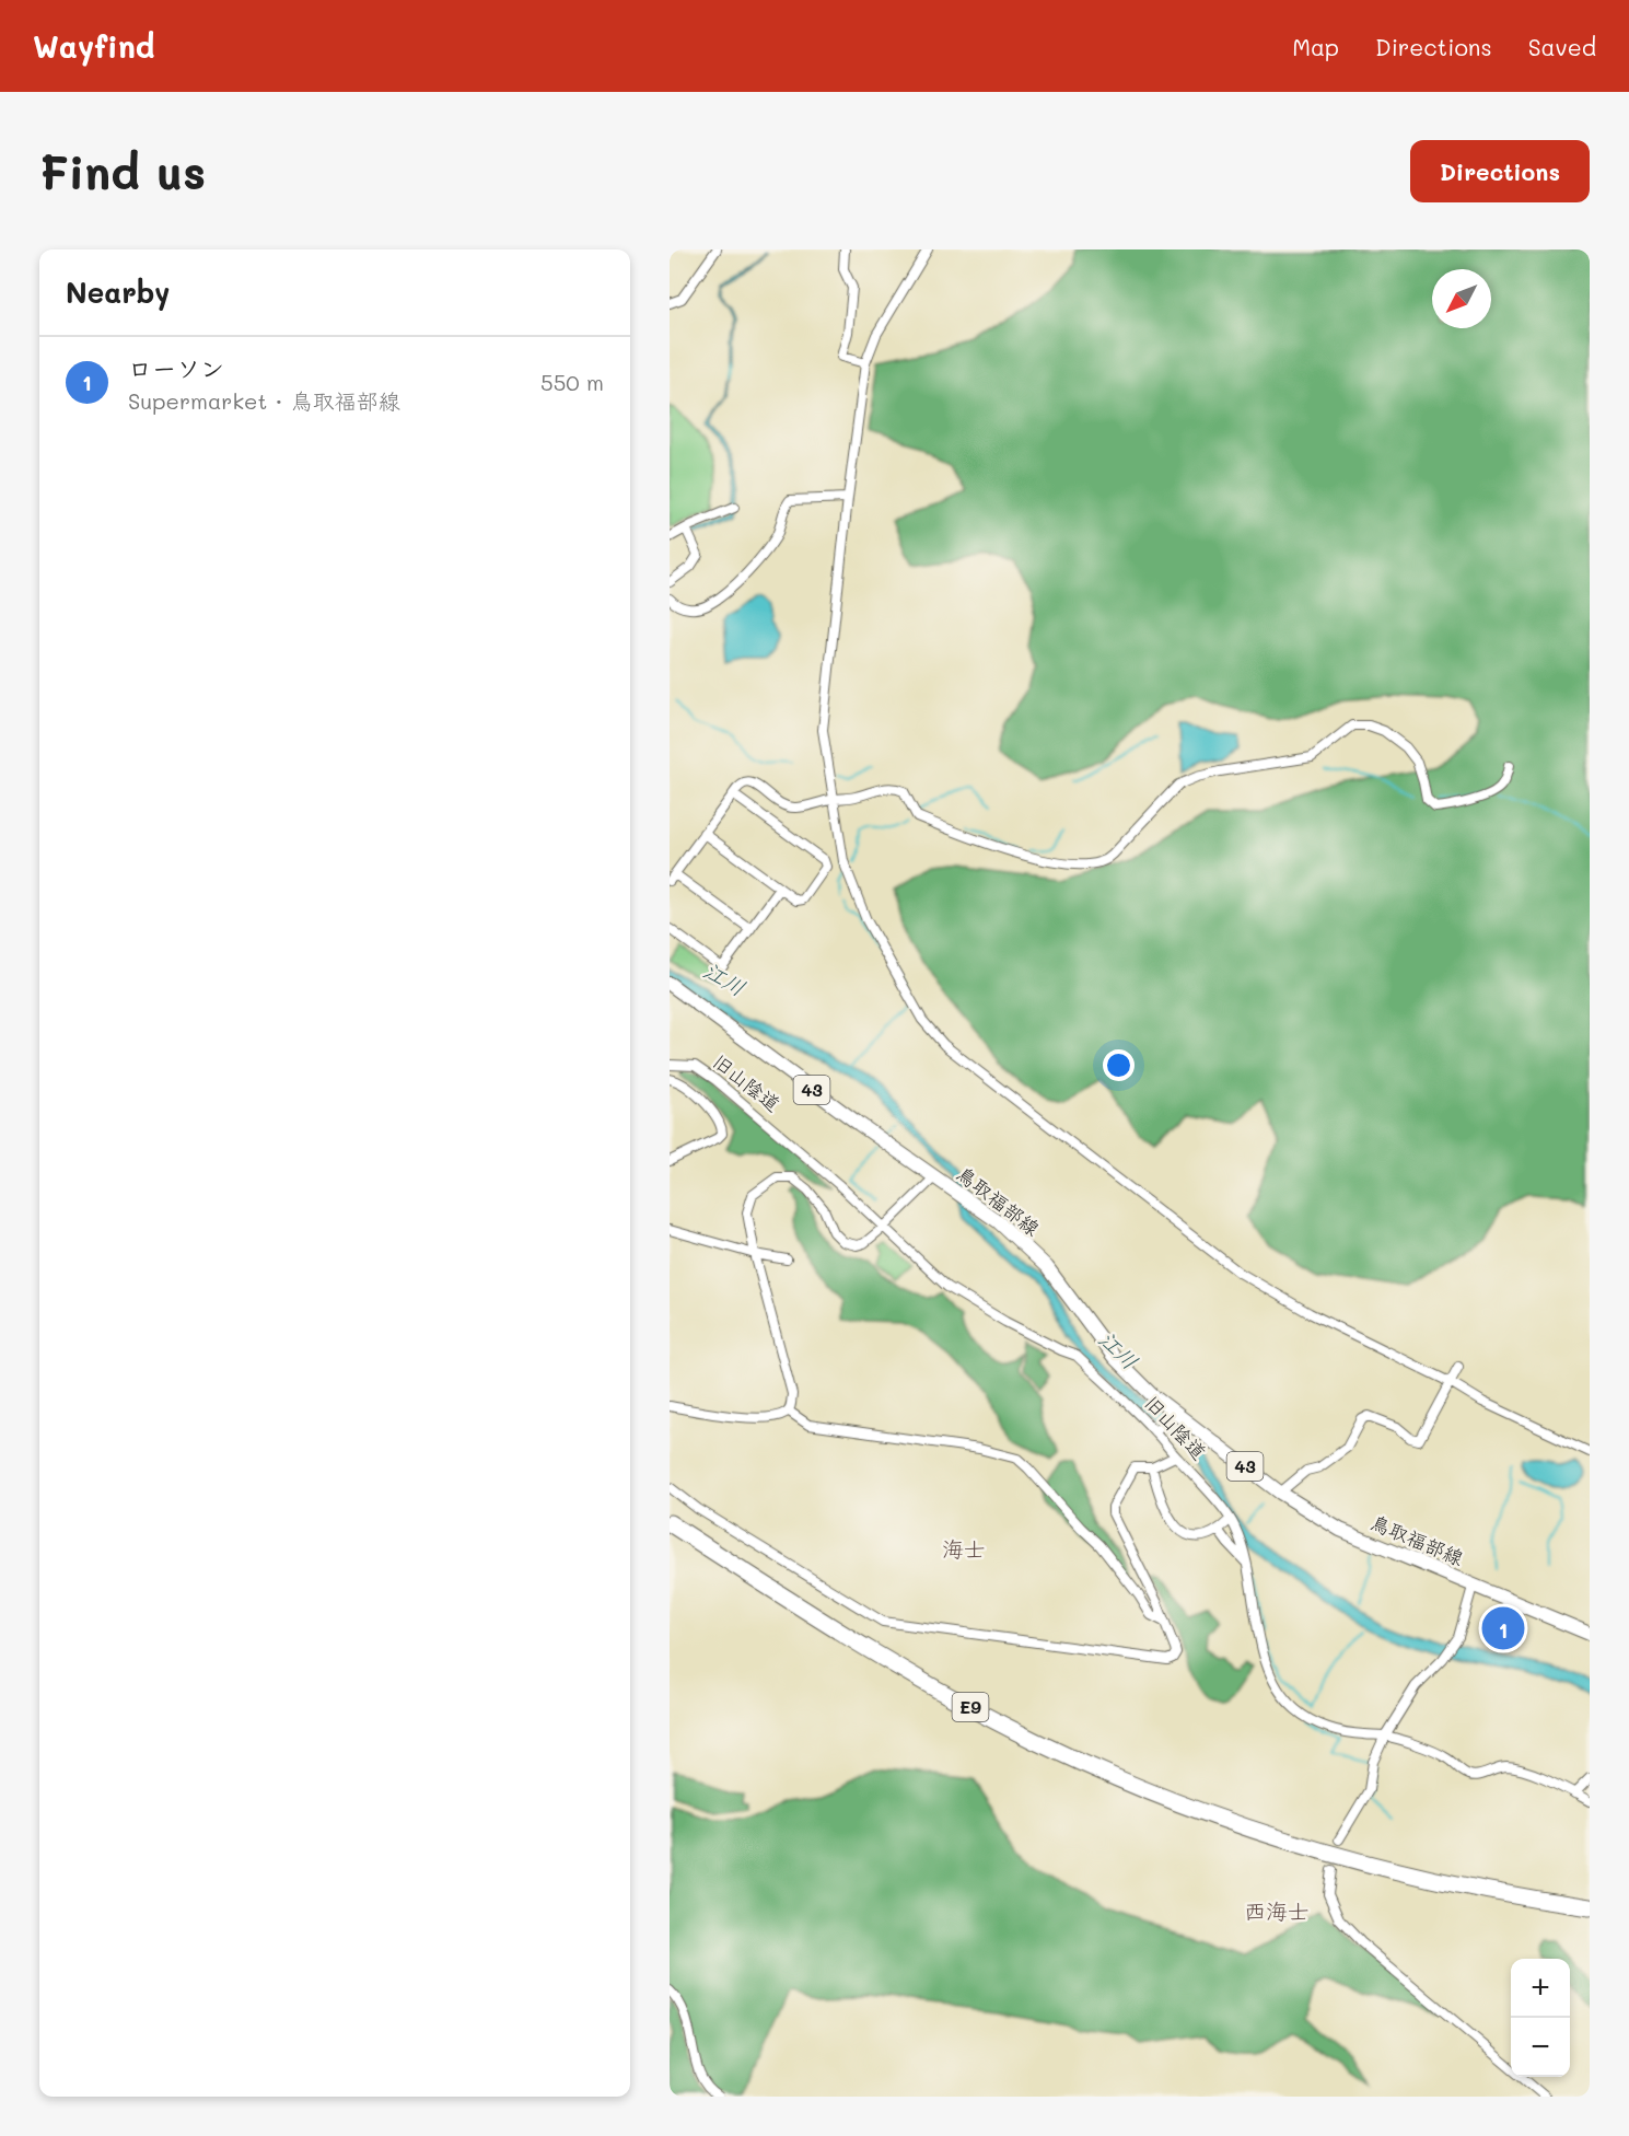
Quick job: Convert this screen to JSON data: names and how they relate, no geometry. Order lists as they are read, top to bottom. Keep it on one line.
{"streets":{"highway":["E9"],"main road":["43","鳥取福部線"],"street":["旧山陰道"]},"districts":["海士","西海士"],"water":["江川"],"north":"bottom left","page":{"header":"Wayfind","nav":["Map","Directions","Saved"],"buttons":"Directions","title":"Find us","heading":"Nearby","list":[{"mark":"1","name":"ローソン","note":"Supermarket · 鳥取福部線","value":"550 m"}],"pins":"1","map_buttons":["+","−"]}}
